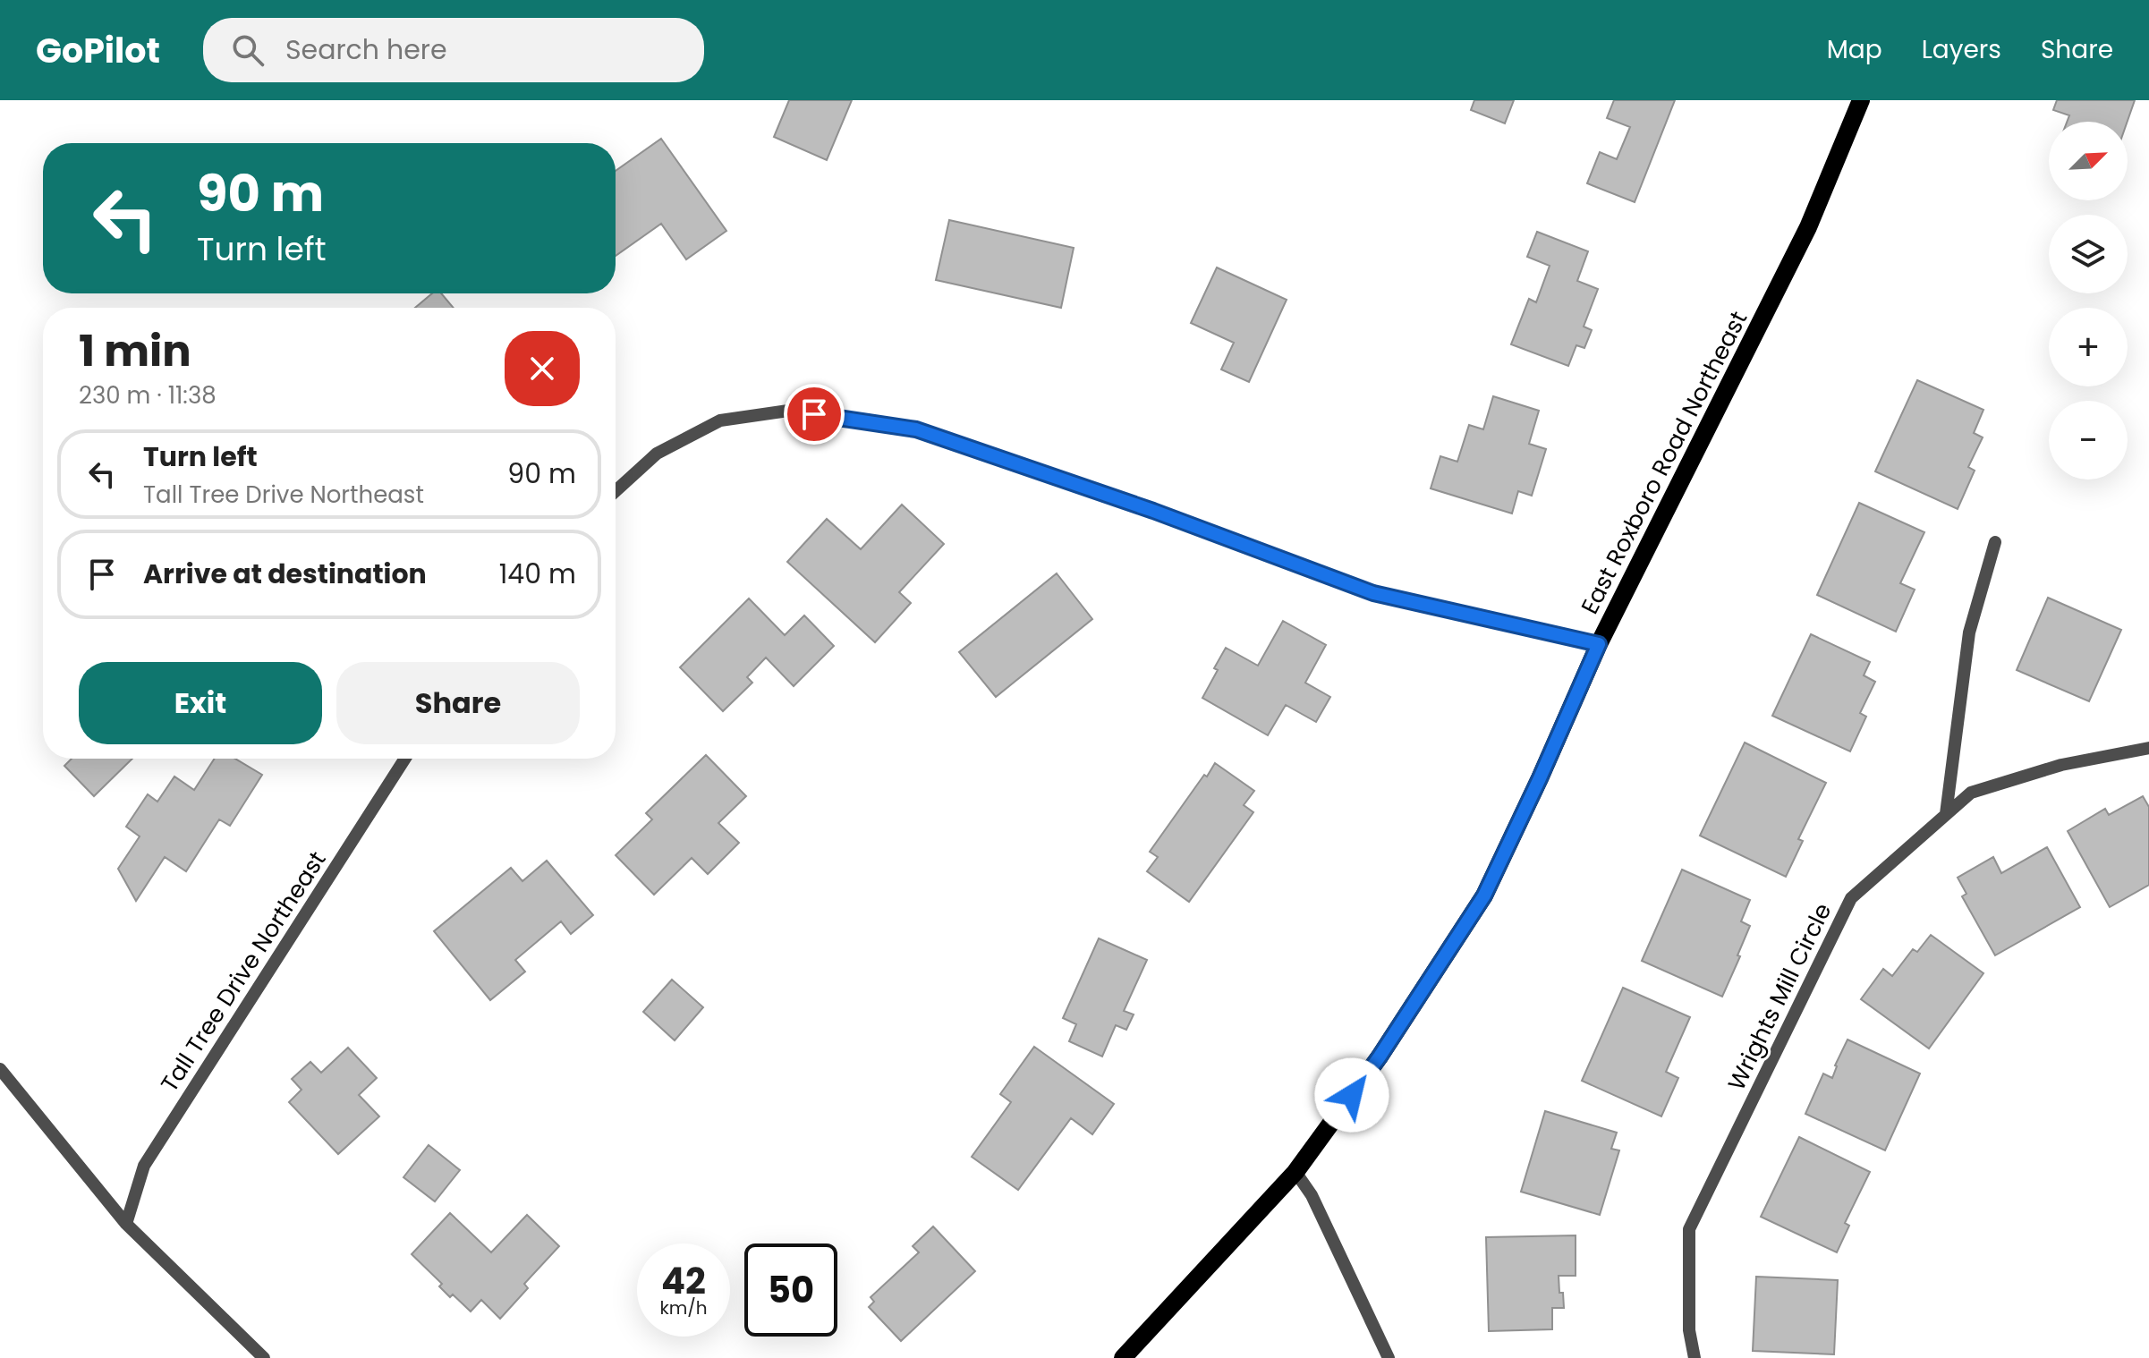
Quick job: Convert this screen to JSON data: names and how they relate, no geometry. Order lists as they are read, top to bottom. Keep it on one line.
{"streets":{"main road":["East Roxboro Road Northeast"],"street":["Tall Tree Drive Northeast","Wrights Mill Circle"]},"north":"top right","page":{"header":"GoPilot","search":"Search here","nav":["Map","Layers","Share"],"map_buttons":["+","−"],"turn":["90 m","Turn left"],"heading":["1 min","230 m · 11:38"],"list":[{"name":"Turn left","note":"Tall Tree Drive Northeast","value":"90 m"},{"name":"Arrive at destination","value":"140 m"}],"buttons":["Exit","Share"],"speed":"42 km/h","limit":"50"}}
